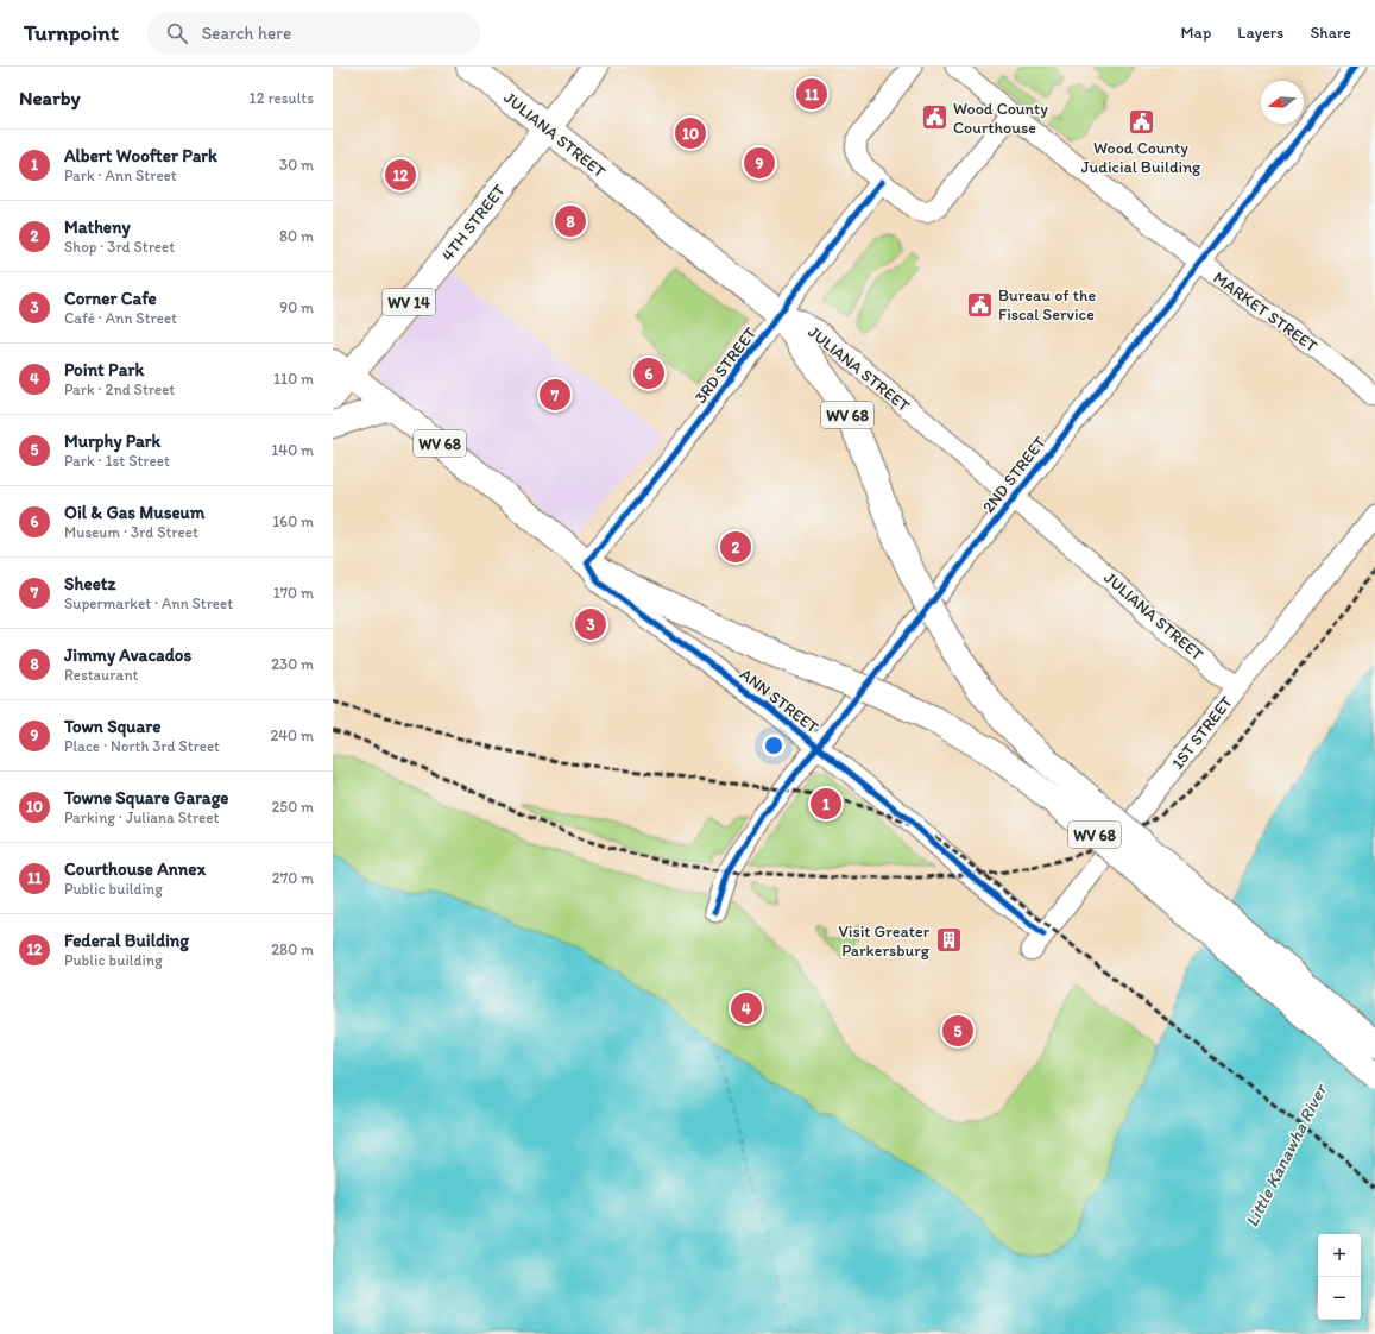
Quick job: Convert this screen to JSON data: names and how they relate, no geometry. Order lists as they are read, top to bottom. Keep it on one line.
{"streets":{"main road":["JULIANA STREET","4TH STREET","WV 14","WV 68","ANN STREET"],"street":["MARKET STREET","3RD STREET","2ND STREET","1ST STREET"]},"crossings":[["JULIANA STREET","4TH STREET"],["JULIANA STREET","3RD STREET"],["JULIANA STREET","WV 68"],["JULIANA STREET","2ND STREET"],["JULIANA STREET","1ST STREET"],["4TH STREET","WV 14"],["4TH STREET","ANN STREET"],["WV 14","ANN STREET"],["MARKET STREET","2ND STREET"],["3RD STREET","WV 68"],["3RD STREET","ANN STREET"],["WV 68","ANN STREET"],["2ND STREET","ANN STREET"],["ANN STREET","1ST STREET"]],"water":["Little Kanawha River"],"places":{"public building":["Wood County Courthouse","Wood County Judicial Building","Bureau of the Fiscal Service"],"building":["Visit Greater Parkersburg"]},"north":"left","page":{"header":"Turnpoint","search":"Search here","nav":["Map","Layers","Share"],"heading":["Nearby","12 results"],"pins":["11","10","9","12","8","6","7","2","3","1","4","5"],"list":[{"mark":"1","name":"Albert Woofter Park","note":"Park · Ann Street","value":"30 m"},{"mark":"2","name":"Matheny","note":"Shop · 3rd Street","value":"80 m"},{"mark":"3","name":"Corner Cafe","note":"Café · Ann Street","value":"90 m"},{"mark":"4","name":"Point Park","note":"Park · 2nd Street","value":"110 m"},{"mark":"5","name":"Murphy Park","note":"Park · 1st Street","value":"140 m"},{"mark":"6","name":"Oil & Gas Museum","note":"Museum · 3rd Street","value":"160 m"},{"mark":"7","name":"Sheetz","note":"Supermarket · Ann Street","value":"170 m"},{"mark":"8","name":"Jimmy Avacados","note":"Restaurant","value":"230 m"},{"mark":"9","name":"Town Square","note":"Place · North 3rd Street","value":"240 m"},{"mark":"10","name":"Towne Square Garage","note":"Parking · Juliana Street","value":"250 m"},{"mark":"11","name":"Courthouse Annex","note":"Public building","value":"270 m"},{"mark":"12","name":"Federal Building","note":"Public building","value":"280 m"}],"map_buttons":["+","−"]}}
